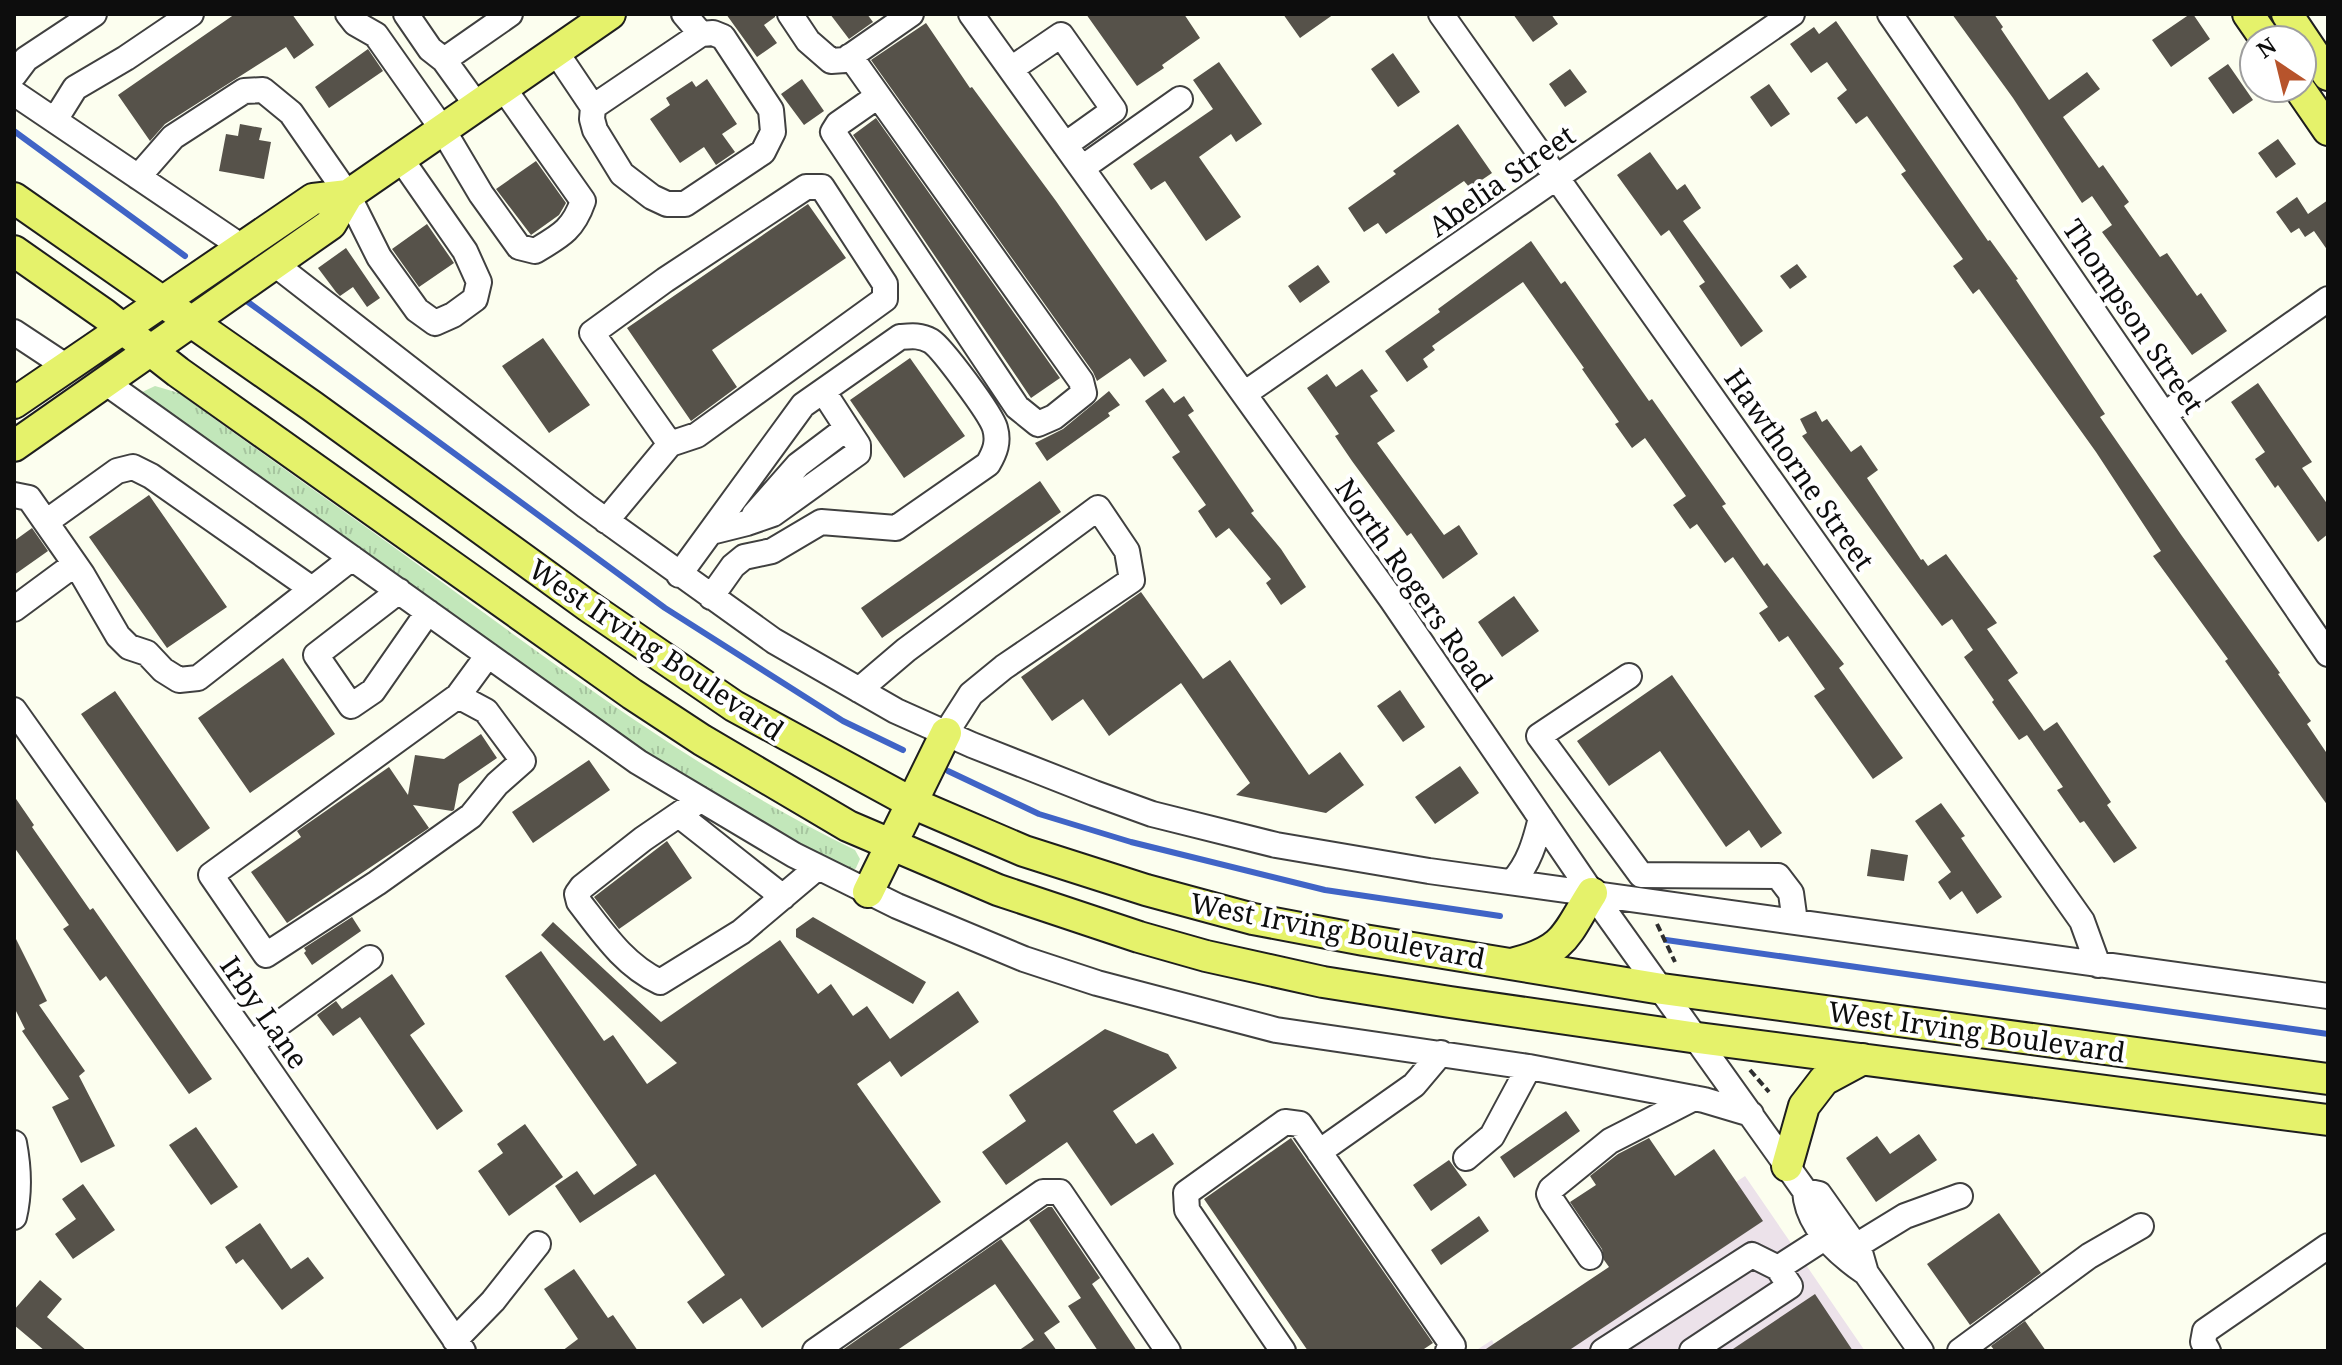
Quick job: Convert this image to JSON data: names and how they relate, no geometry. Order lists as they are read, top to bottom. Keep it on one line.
{"streets":{"main road":["West Irving Boulevard"],"street":["Abelia Street","Thompson Street","Hawthorne Street","North Rogers Road","Irby Lane"]},"crossings":[["Abelia Street","Hawthorne Street"],["Abelia Street","North Rogers Road"],["North Rogers Road","West Irving Boulevard"]],"north":"top left"}
